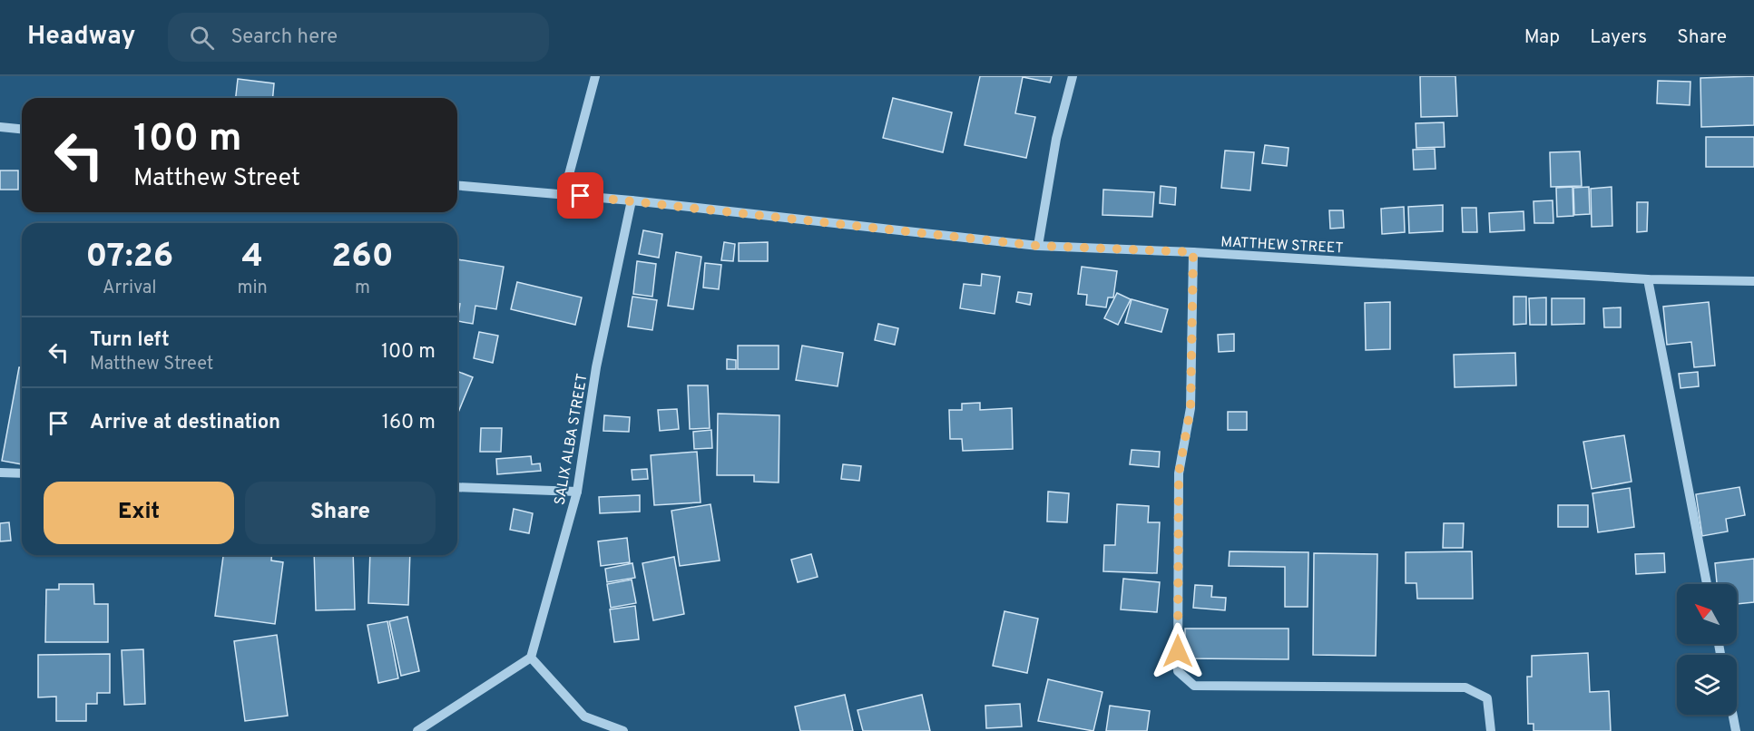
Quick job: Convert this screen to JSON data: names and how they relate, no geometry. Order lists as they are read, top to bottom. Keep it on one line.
{"streets":{"street":["MATTHEW STREET","SALIX ALBA STREET"]},"crossings":[["MATTHEW STREET","SALIX ALBA STREET"]],"north":"top left","page":{"header":"Headway","search":"Search here","nav":["Map","Layers","Share"],"turn":["100 m","Matthew Street"],"eta":["07:26","Arrival","4","min","260","m"],"list":[{"name":"Turn left","note":"Matthew Street","value":"100 m"},{"name":"Arrive at destination","value":"160 m"}],"buttons":["Exit","Share"]}}
